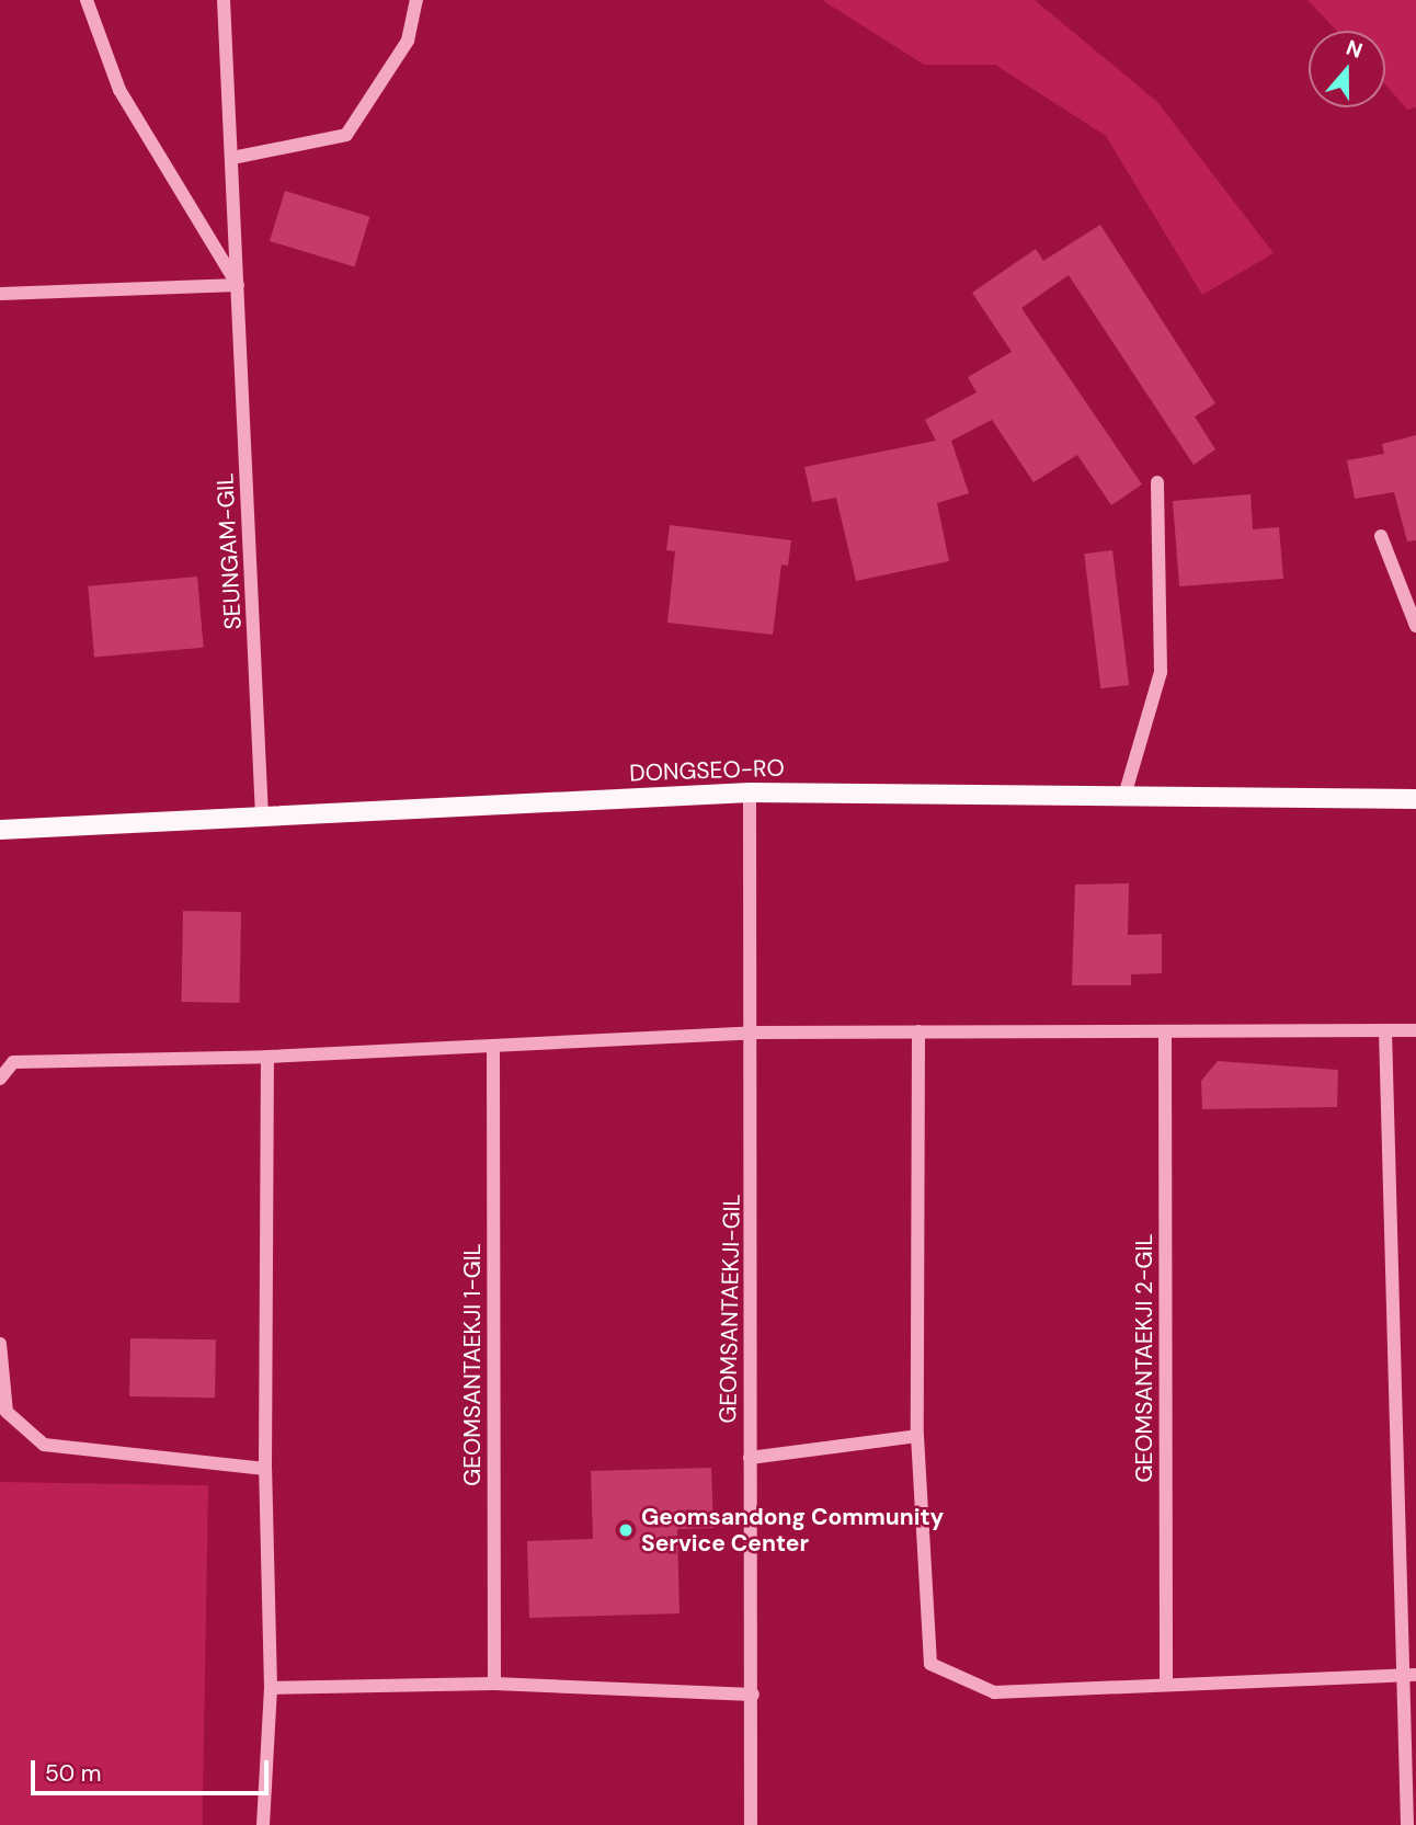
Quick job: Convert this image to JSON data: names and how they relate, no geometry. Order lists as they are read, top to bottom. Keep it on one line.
{"streets":{"main road":["DONGSEO-RO"],"street":["SEUNGAM-GIL","GEOMSANTAEKJI-GIL","GEOMSANTAEKJI 2-GIL","GEOMSANTAEKJI 1-GIL"]},"crossings":[["SEUNGAM-GIL","DONGSEO-RO"],["DONGSEO-RO","GEOMSANTAEKJI-GIL"]],"places":["Geomsandong Community Service Center"],"scale_bar":"50 m","north":"top"}
